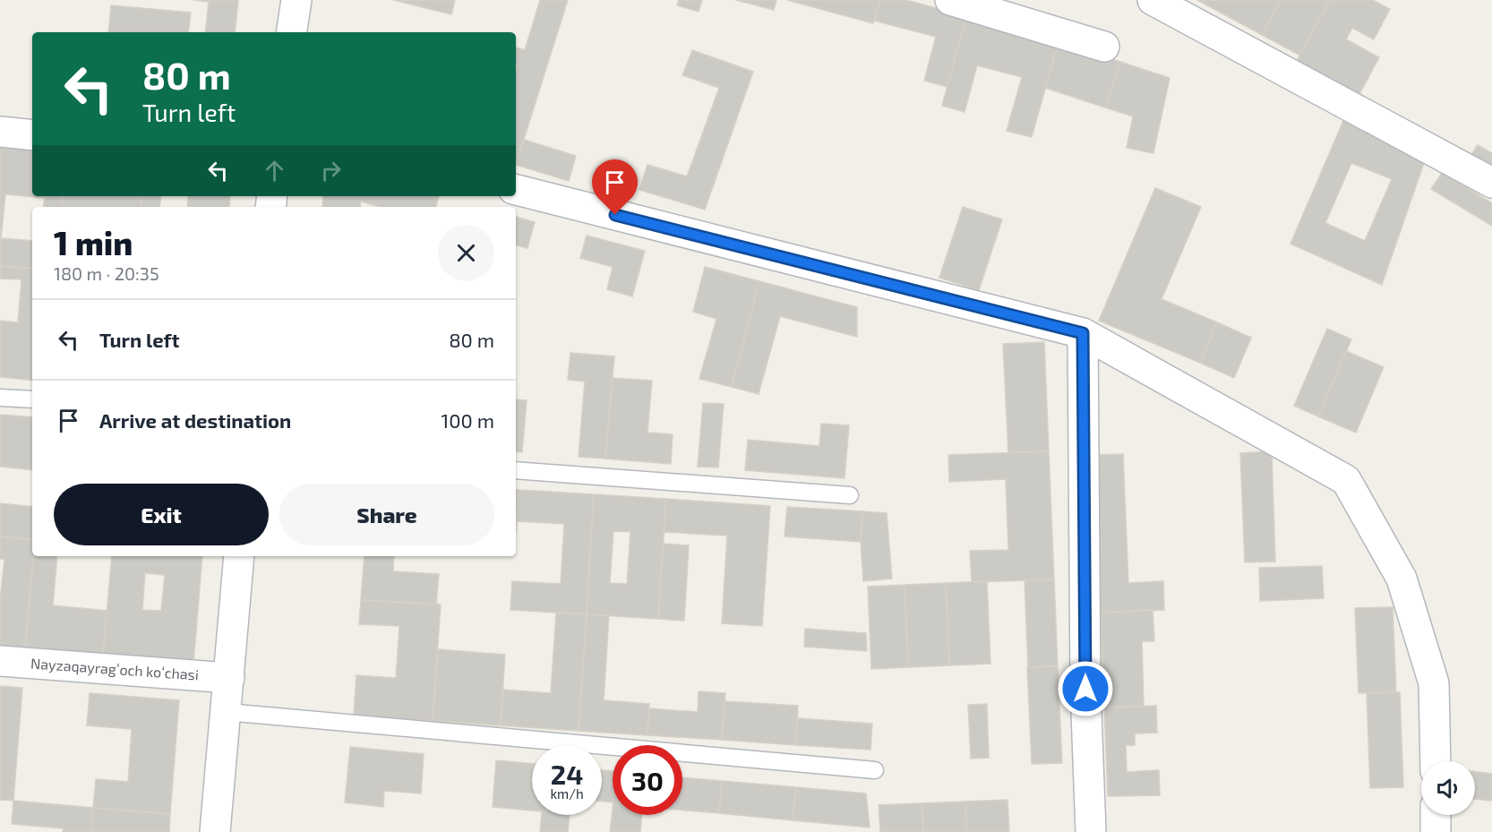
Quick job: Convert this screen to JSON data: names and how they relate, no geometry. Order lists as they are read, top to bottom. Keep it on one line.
{"streets":{"street":["Nayzaqayragʻoch koʻchasi"]},"page":{"turn":["80 m","Turn left"],"heading":["1 min","180 m · 20:35"],"list":[{"name":"Turn left","value":"80 m"},{"name":"Arrive at destination","value":"100 m"}],"buttons":["Exit","Share"],"speed":"24 km/h","limit":"30"}}
